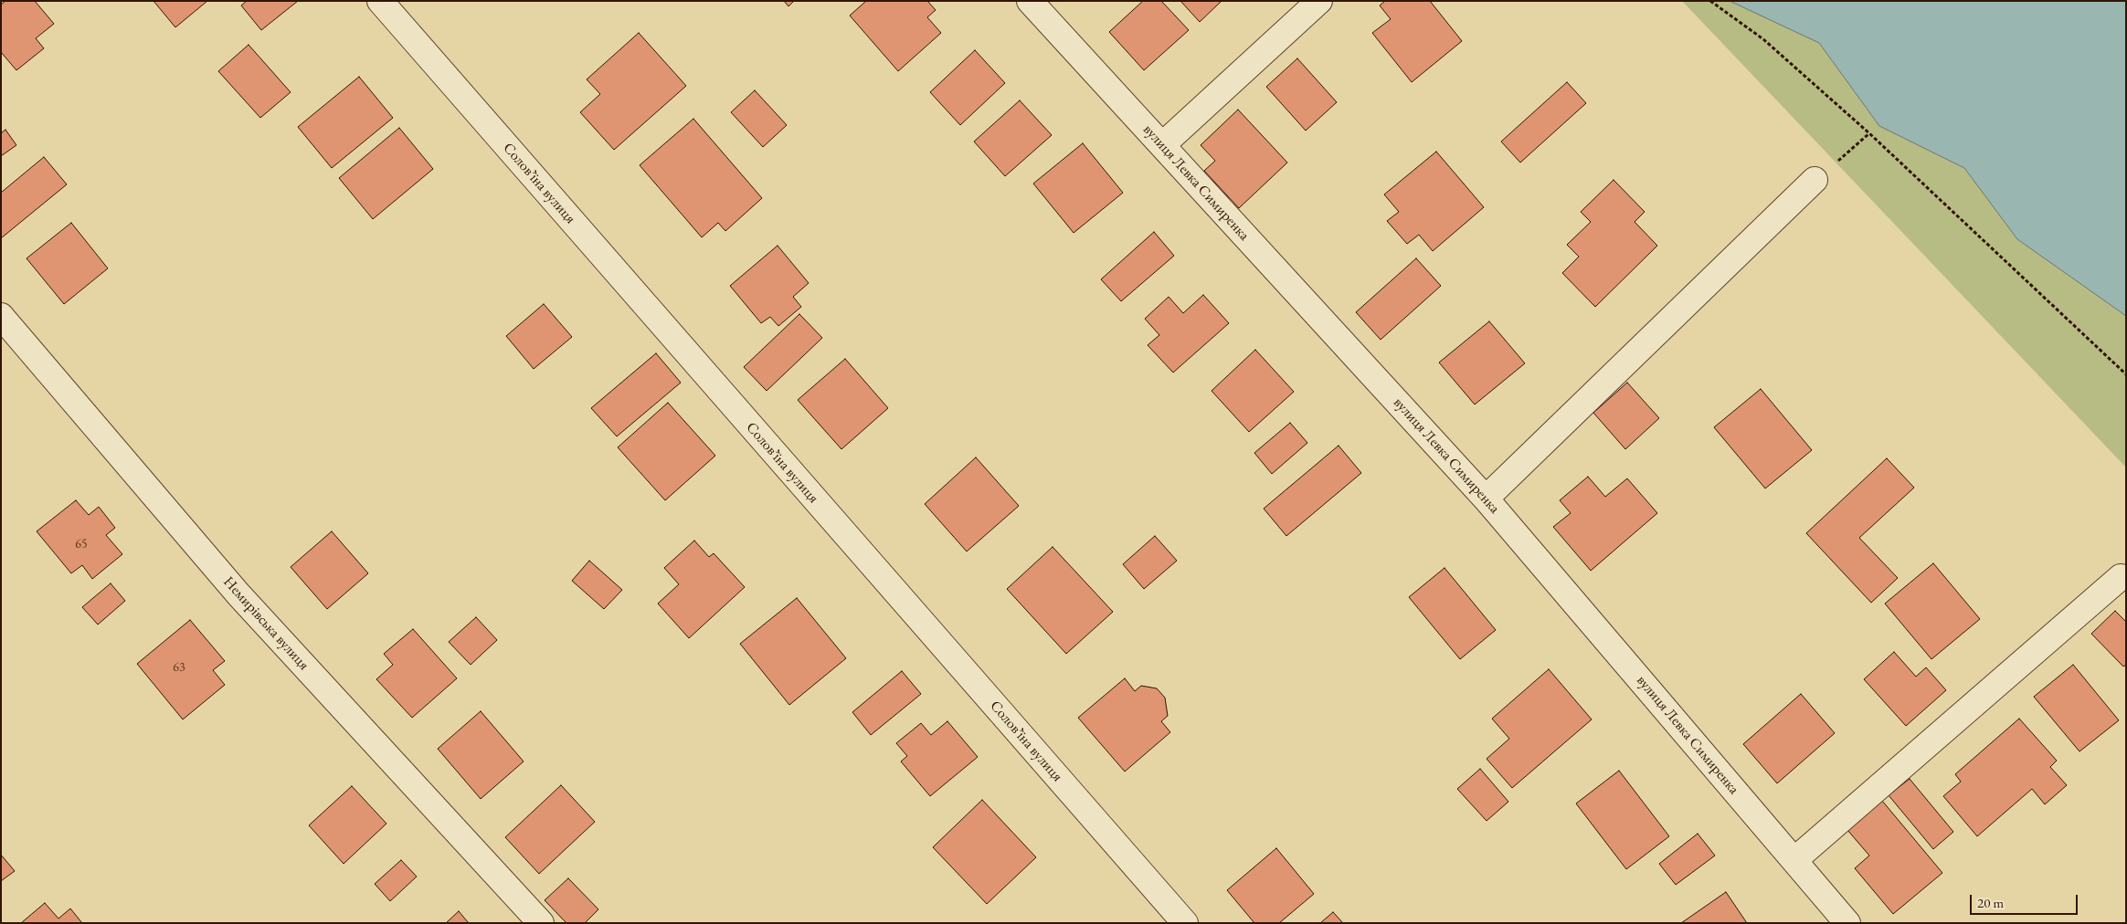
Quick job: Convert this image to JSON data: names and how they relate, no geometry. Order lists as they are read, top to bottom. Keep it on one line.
{"streets":{"street":["вулиця Левка Симиренка","Соловʼїна вулиця","Немирівська вулиця"]},"house_numbers":["65","63"],"scale_bar":"20 m"}
